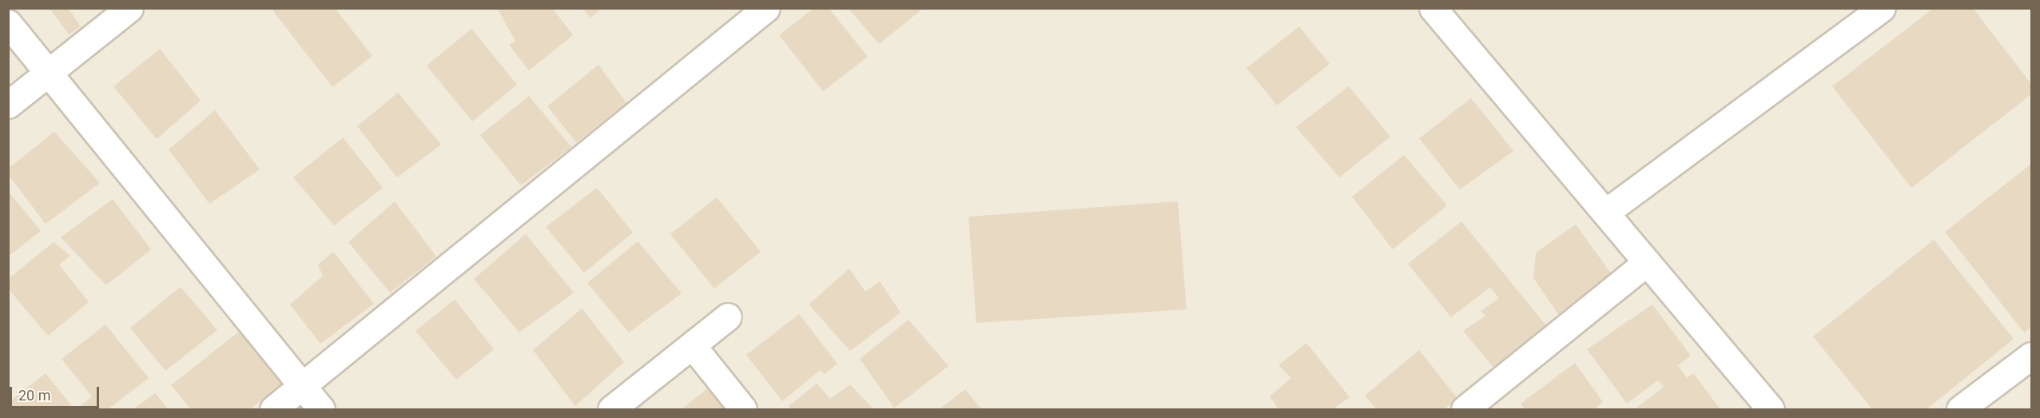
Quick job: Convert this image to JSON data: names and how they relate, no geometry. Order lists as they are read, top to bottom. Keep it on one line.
{"scale_bar":"20 m"}
